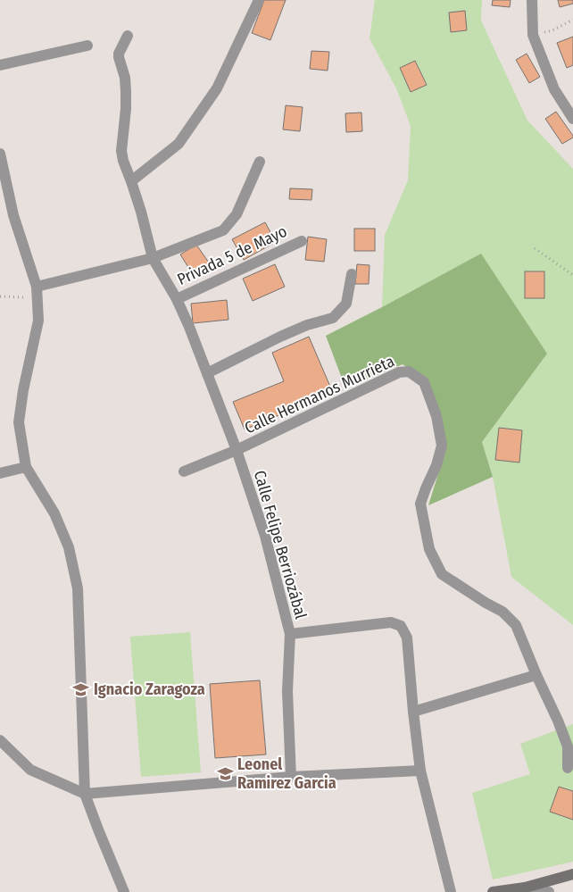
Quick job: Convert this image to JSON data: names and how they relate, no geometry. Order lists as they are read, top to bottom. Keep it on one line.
{"streets":{"street":["Privada 5 de Mayo","Calle Hermanos Murrieta","Calle Felipe Berriozábal"]},"crossings":[["Privada 5 de Mayo","Calle Felipe Berriozábal"],["Calle Hermanos Murrieta","Calle Felipe Berriozábal"]],"places":{"school or university":["Ignacio Zaragoza","Leonel Ramirez Garcia"]}}
